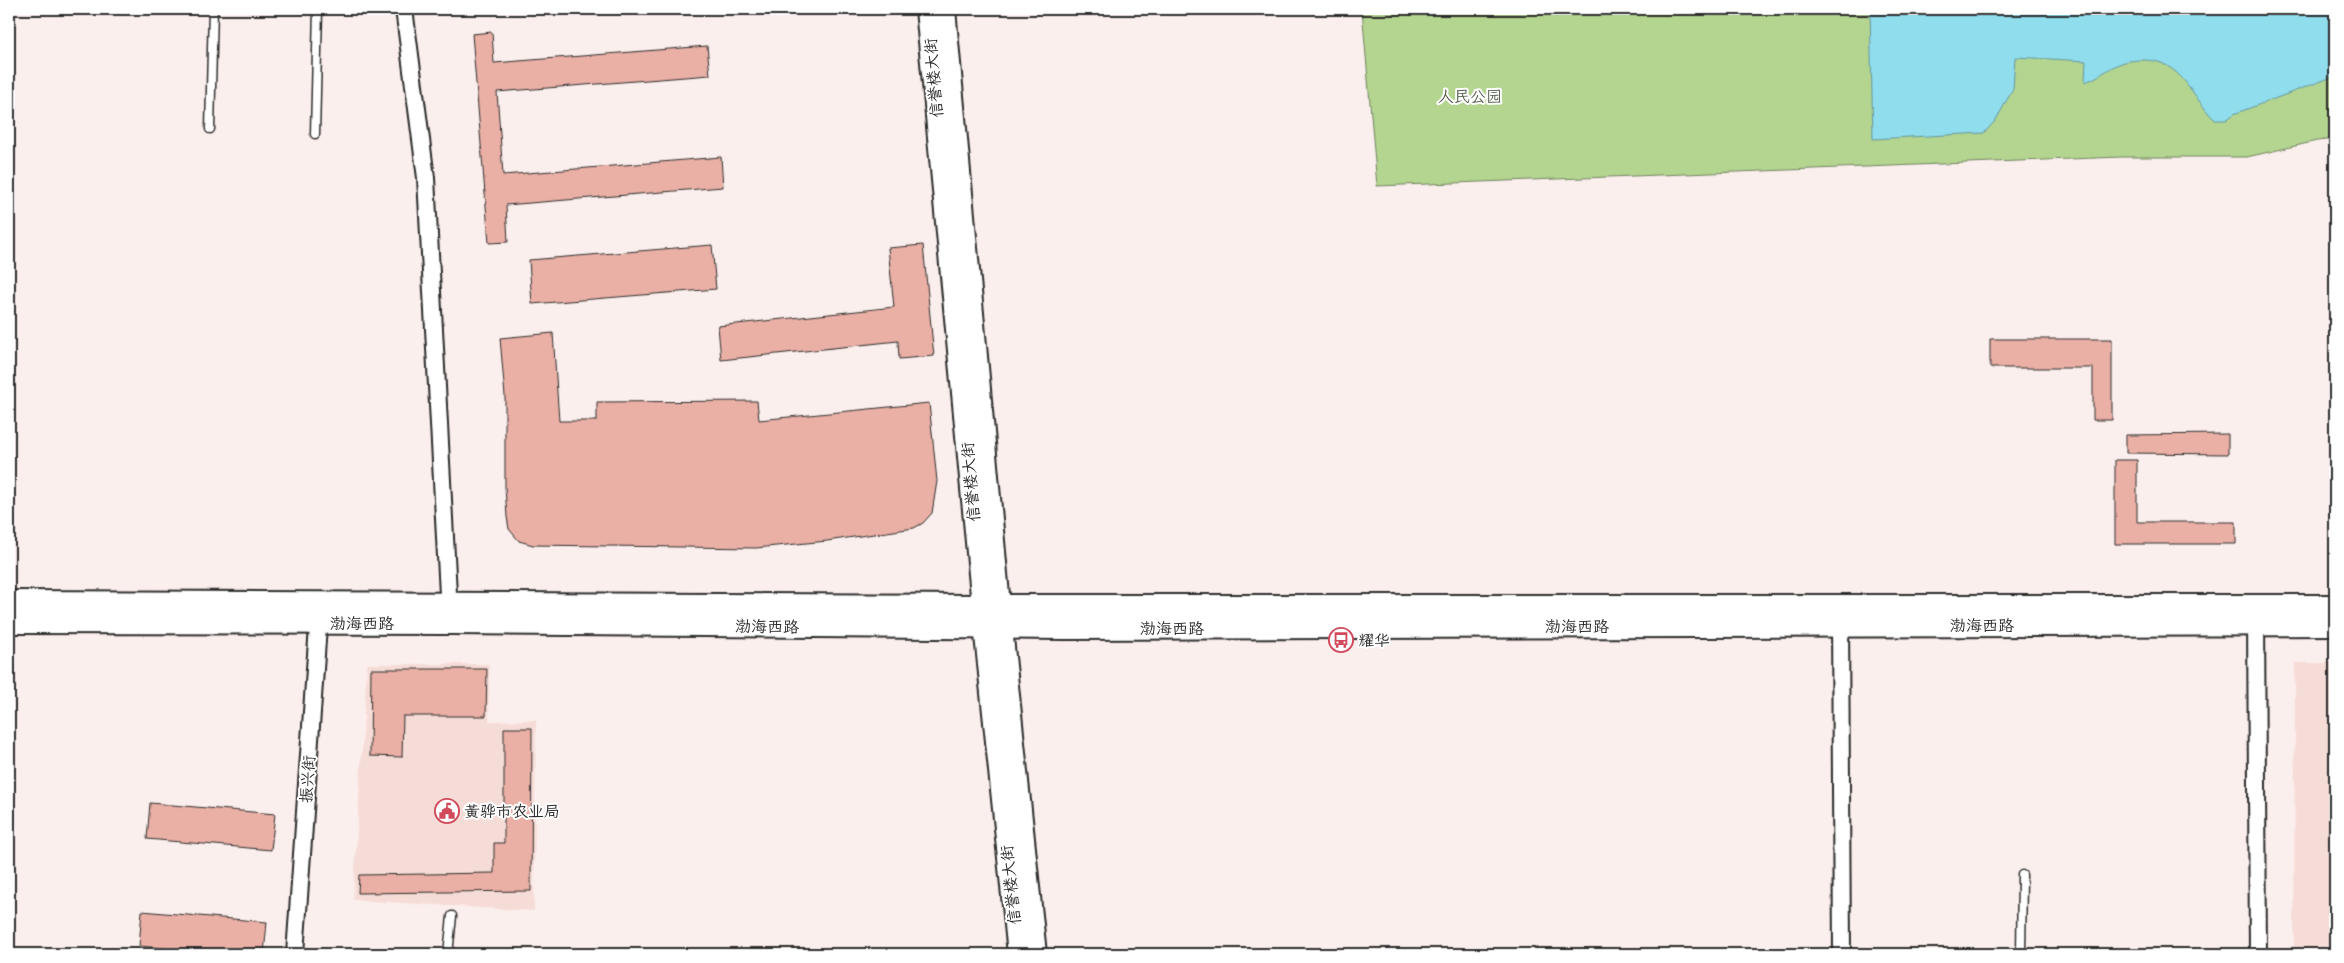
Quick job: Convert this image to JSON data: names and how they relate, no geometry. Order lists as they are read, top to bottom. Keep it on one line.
{"streets":{"main road":["渤海西路"],"street":["信誉楼大街","振兴街"]},"crossings":[["信誉楼大街","渤海西路"],["渤海西路","振兴街"]],"parks":["人民公园"],"places":{"bus stop":["耀华"],"public building":["黄骅市农业局"]}}
